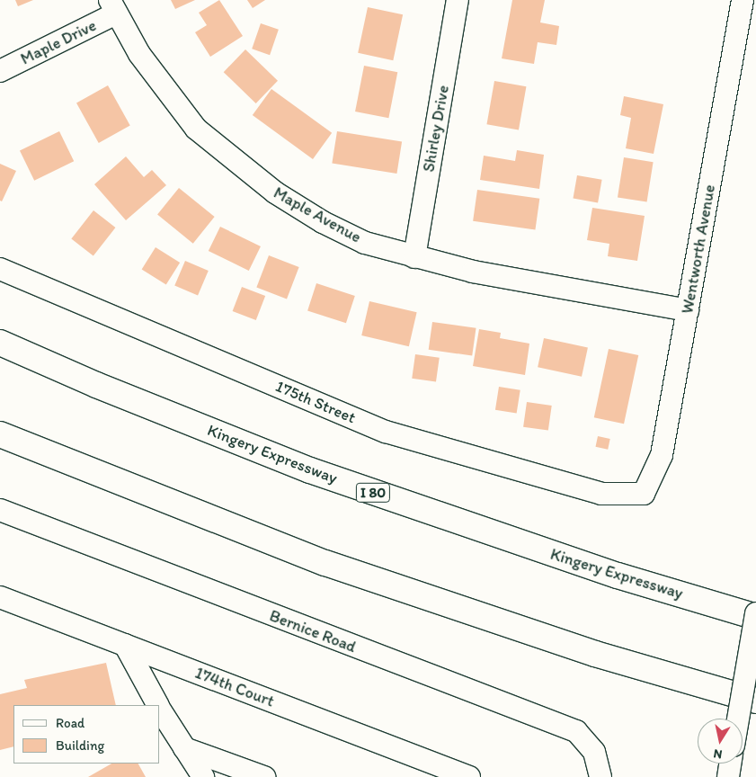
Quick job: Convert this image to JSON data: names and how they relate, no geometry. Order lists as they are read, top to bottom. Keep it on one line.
{"streets":{"highway":["Kingery Expressway","I 80"],"street":["Maple Drive","Shirley Drive","Maple Avenue","Wentworth Avenue","175th Street","Bernice Road","174th Court"]},"crossings":[["Maple Drive","Maple Avenue"],["Shirley Drive","Maple Avenue"],["Maple Avenue","Wentworth Avenue"],["Wentworth Avenue","175th Street"]],"legend":["Road","Building"],"north":"bottom"}
